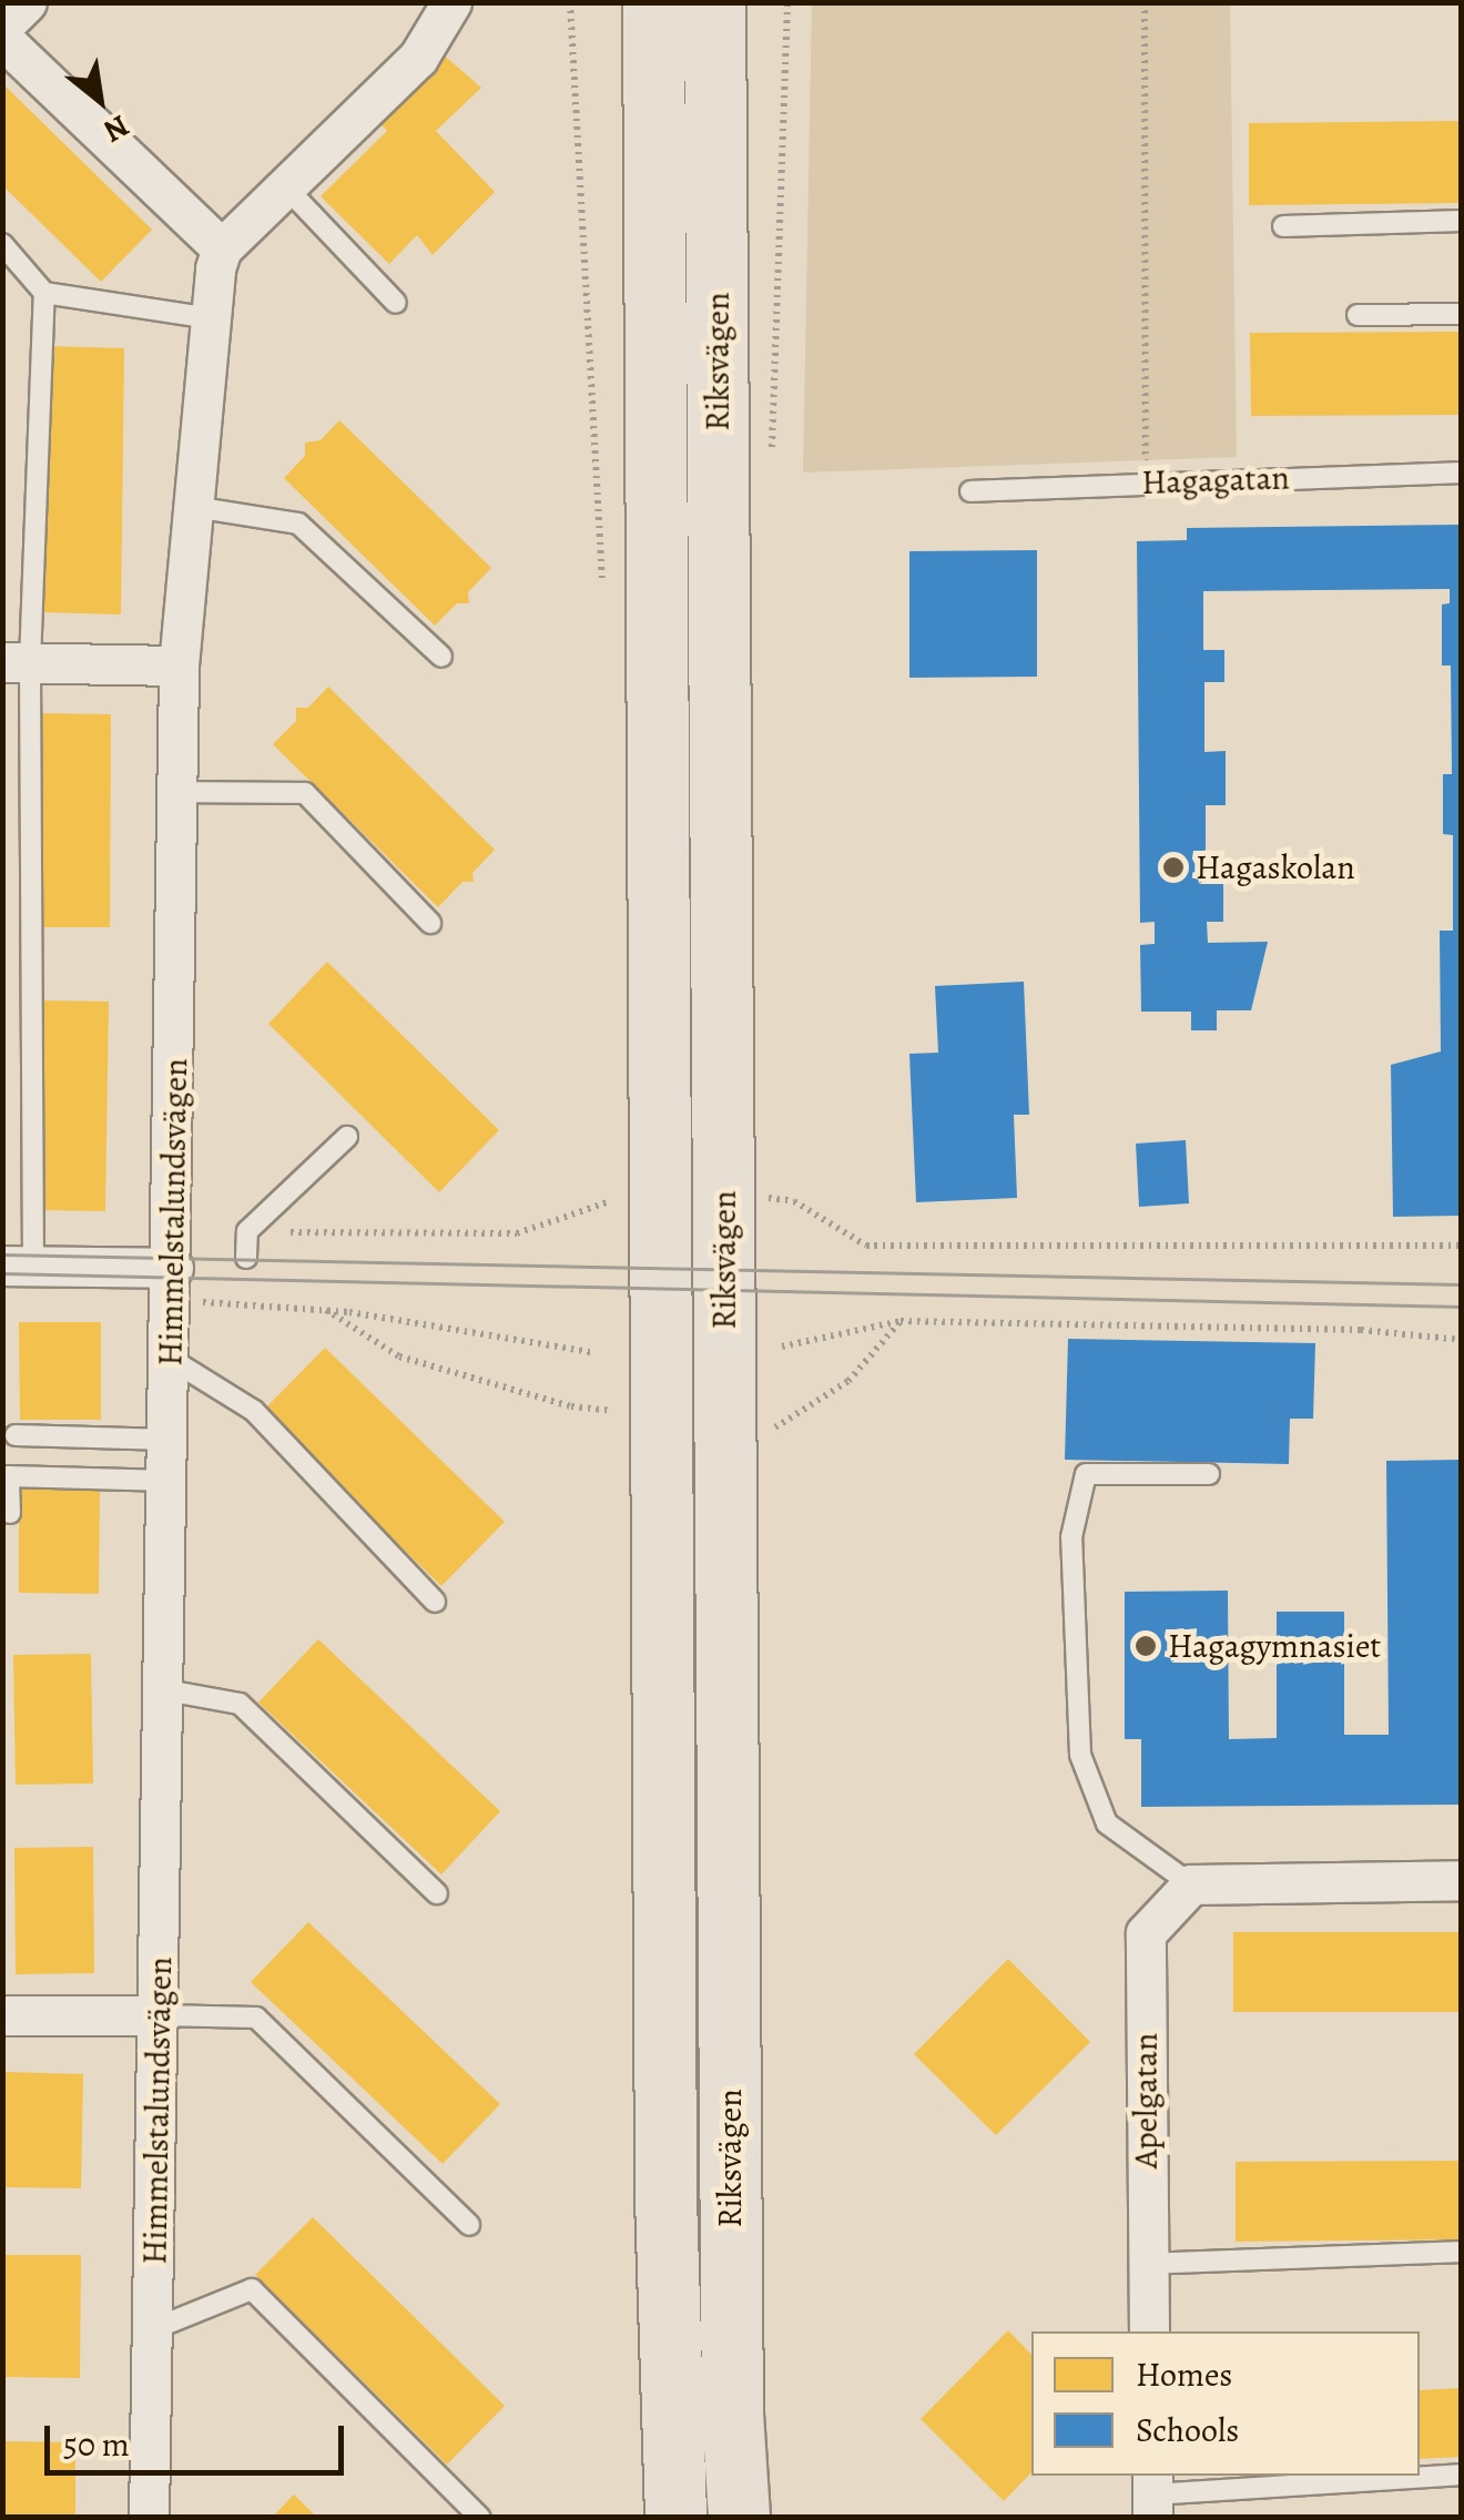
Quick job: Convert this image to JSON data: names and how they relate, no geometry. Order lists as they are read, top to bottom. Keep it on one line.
{"streets":{"highway":["Riksvägen"],"street":["Himmelstalundsvägen","Apelgatan"],"lane":["Hagagatan"]},"places":["Hagaskolan","Hagagymnasiet"],"legend":["Homes","Schools"],"scale_bar":"50 m","north":"bottom right"}
